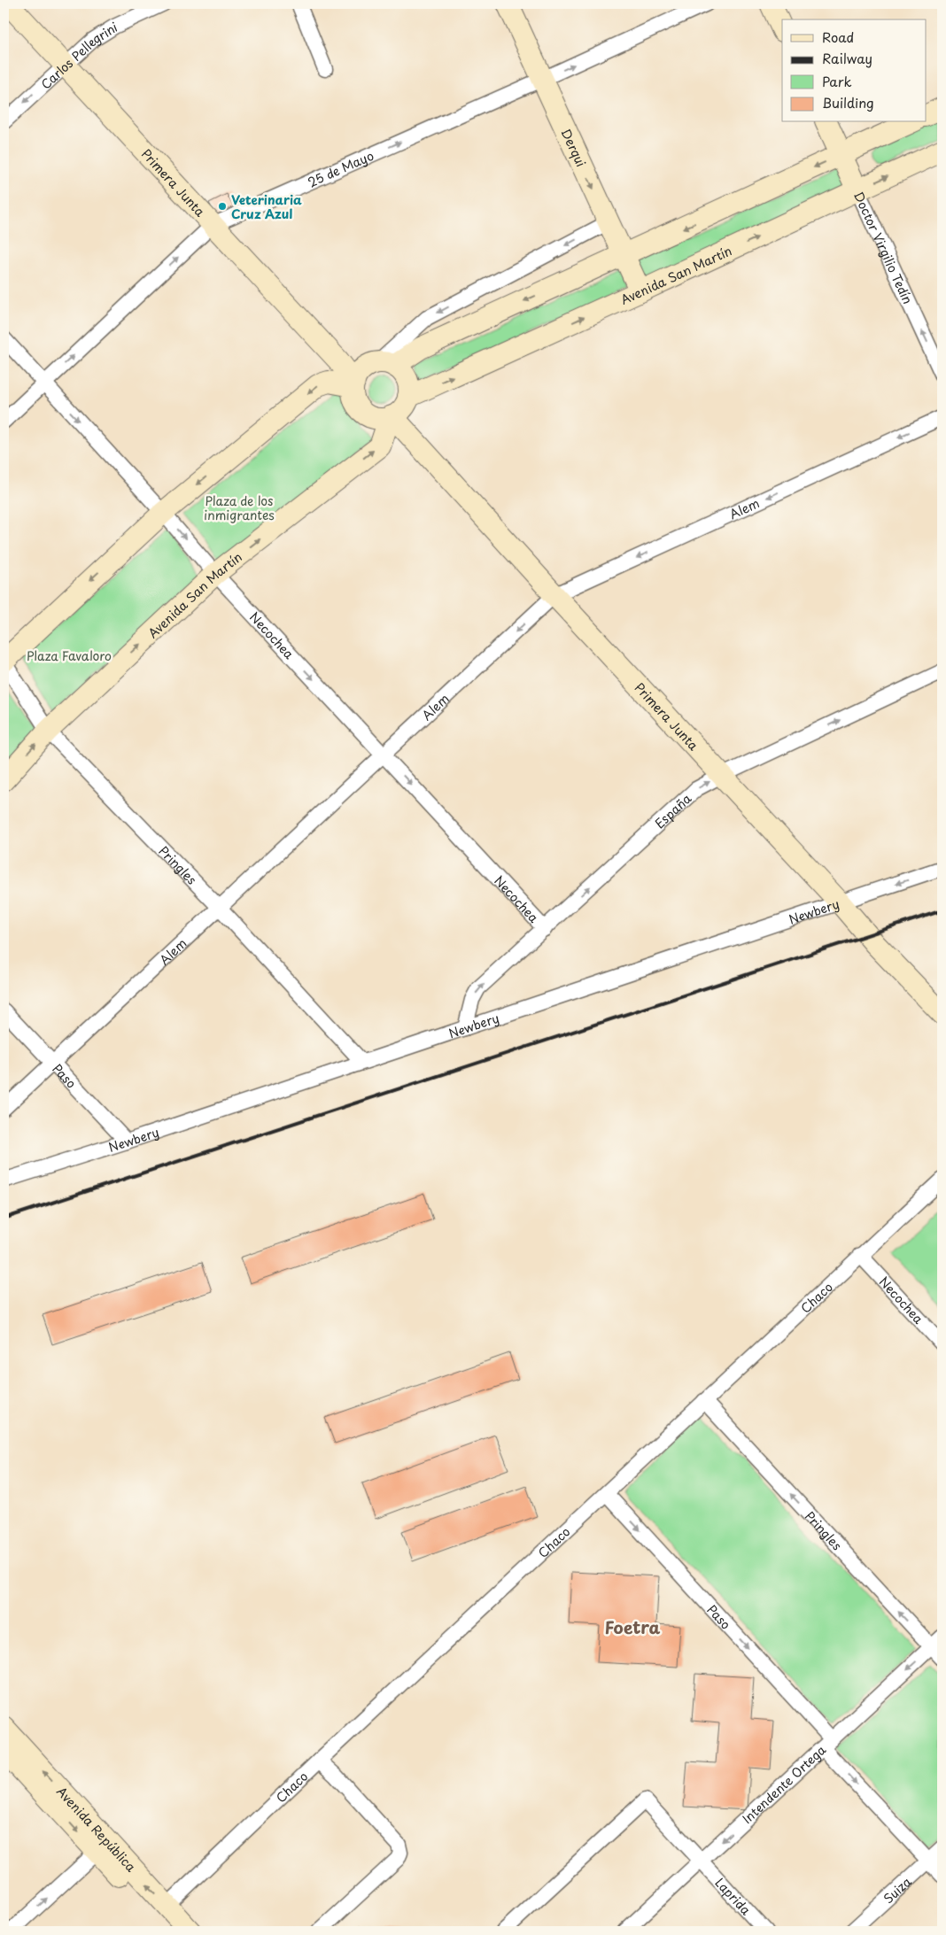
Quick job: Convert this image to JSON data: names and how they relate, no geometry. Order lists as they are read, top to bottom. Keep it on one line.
{"streets":{"main road":["Derqui","Primera Junta","Doctor Virgilio Tedín","Avenida San Martín","Avenida República"],"street":["Carlos Pellegrini","25 de Mayo","Alem","Necochea","España","Pringles","Newbery","Paso","Chaco","Intendente Ortega","Suiza","Laprida"]},"crossings":[["Carlos Pellegrini","Primera Junta"],["Derqui","25 de Mayo"],["Derqui","Avenida San Martín"],["25 de Mayo","Primera Junta"],["25 de Mayo","Necochea"],["Primera Junta","Avenida San Martín"],["Primera Junta","Alem"],["Primera Junta","España"],["Primera Junta","Newbery"],["Doctor Virgilio Tedín","Avenida San Martín"],["Avenida San Martín","Necochea"],["Avenida San Martín","Pringles"],["Alem","Necochea"],["Alem","Pringles"],["Alem","Paso"],["Necochea","España"],["Necochea","Chaco"],["España","Newbery"],["Pringles","Newbery"],["Pringles","Chaco"],["Pringles","Intendente Ortega"],["Newbery","Paso"],["Paso","Chaco"],["Paso","Intendente Ortega"],["Paso","Suiza"],["Chaco","Avenida República"],["Intendente Ortega","Laprida"]],"one_way":["Carlos Pellegrini","Derqui","25 de Mayo","Doctor Virgilio Tedín","Alem","Necochea","España","Pringles","Paso","Intendente Ortega"],"districts":["Foetra"],"parks":["Plaza de los inmigrantes","Plaza Favaloro"],"places":["Veterinaria Cruz Azul"],"legend":["Road","Railway","Park","Building"]}
